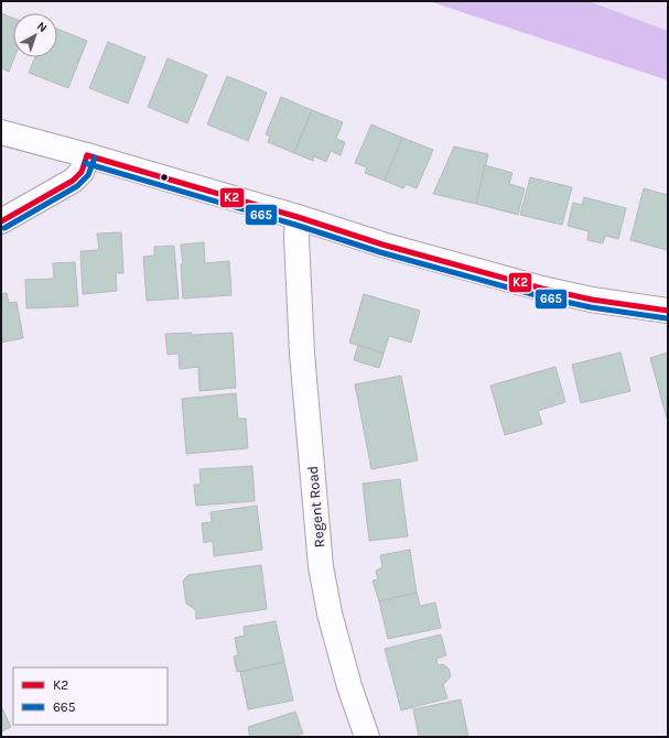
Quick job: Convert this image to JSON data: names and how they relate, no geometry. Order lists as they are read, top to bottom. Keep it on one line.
{"streets":{"street":["Regent Road"]},"lines":["transit line K2","transit line 665"],"legend":["K2","665"],"north":"top right"}
